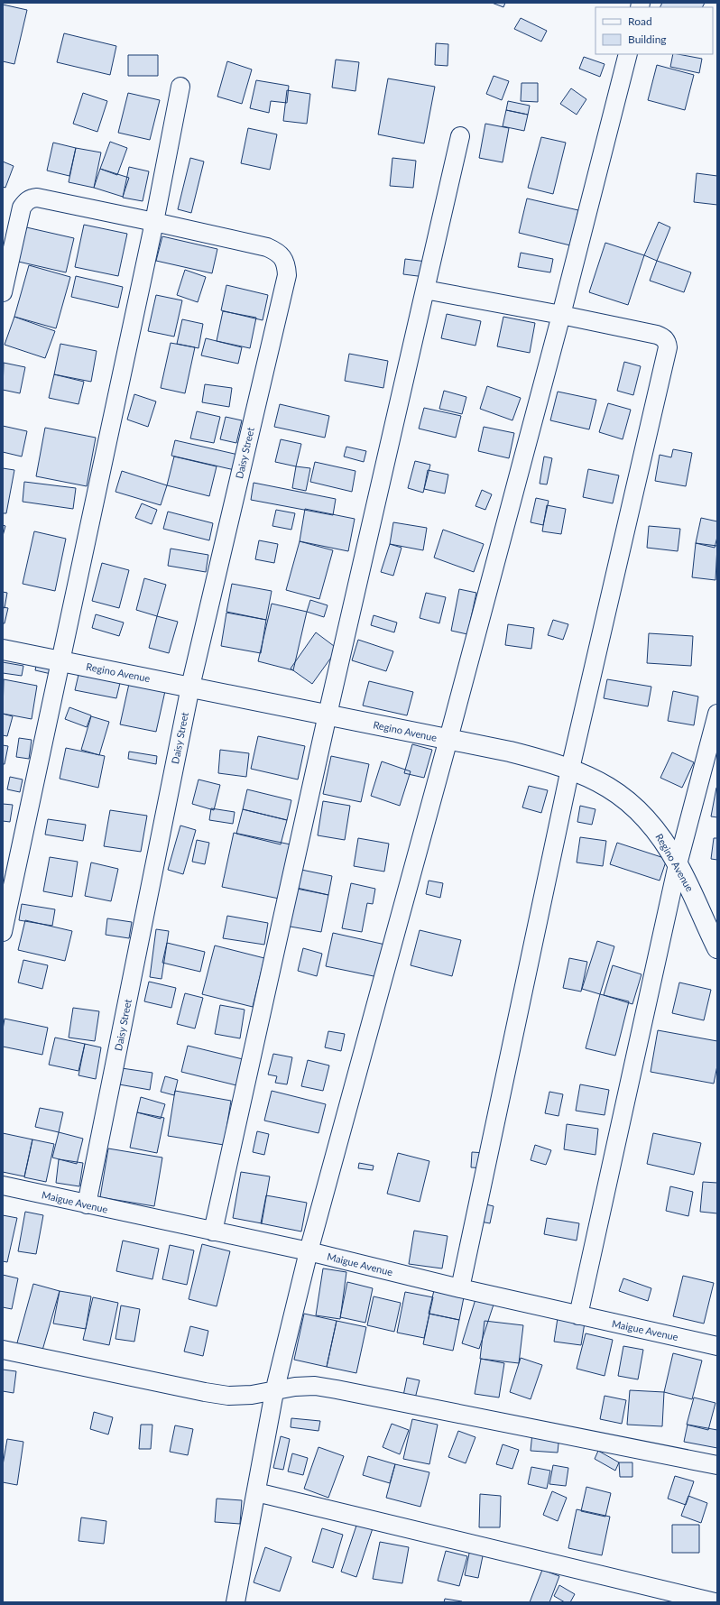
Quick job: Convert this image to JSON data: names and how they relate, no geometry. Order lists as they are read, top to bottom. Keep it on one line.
{"streets":{"street":["Daisy Street","Regino Avenue","Maigue Avenue"]},"crossings":[["Daisy Street","Regino Avenue"],["Daisy Street","Maigue Avenue"]],"legend":["Road","Building"]}
